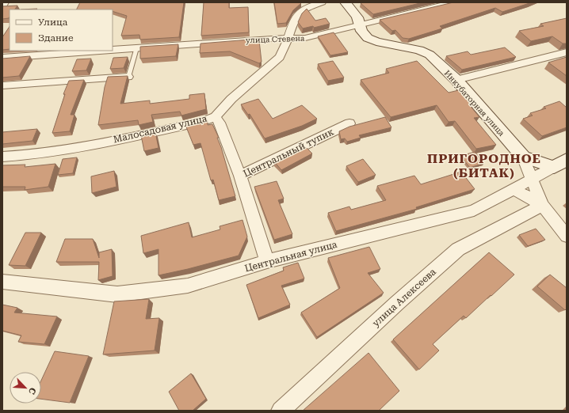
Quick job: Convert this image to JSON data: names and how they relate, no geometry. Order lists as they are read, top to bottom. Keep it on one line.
{"streets":{"street":["улица Стевена","Инкубаторная улица","Малосадовая улица","Центральный тупик","Центральная улица","улица Алексеева"]},"crossings":[["улица Стевена","Инкубаторная улица"],["улица Стевена","Малосадовая улица"],["Инкубаторная улица","Центральная улица"],["Инкубаторная улица","улица Алексеева"],["Центральный тупик","Центральная улица"]],"districts":["ПРИГОРОДНОЕ (БИТАК)"],"legend":["Улица","Здание"],"north":"bottom right"}
